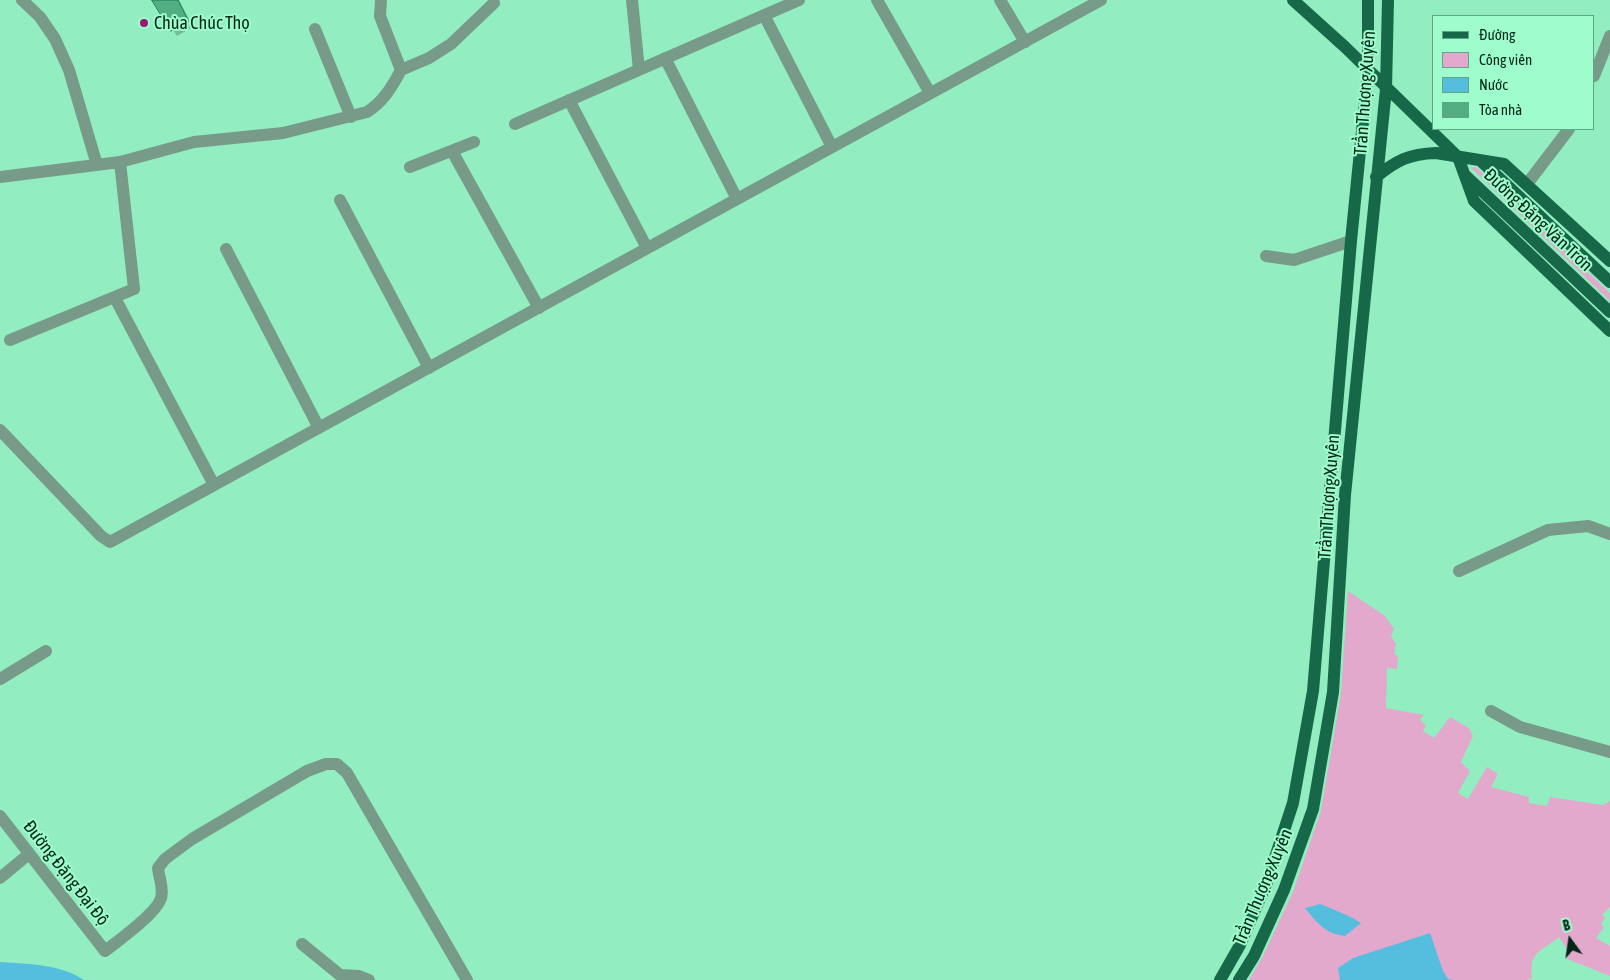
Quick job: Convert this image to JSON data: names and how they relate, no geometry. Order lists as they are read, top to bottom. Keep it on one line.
{"streets":{"main road":["Trần Thượng Xuyên","Đường Đặng Văn Trơn"],"street":["Đường Đặng Đại Độ"]},"crossings":[["Trần Thượng Xuyên","Đường Đặng Văn Trơn"]],"places":["Chùa Chúc Thọ"],"legend":["Đường","Công viên","Nước","Tòa nhà"],"north":"top"}
